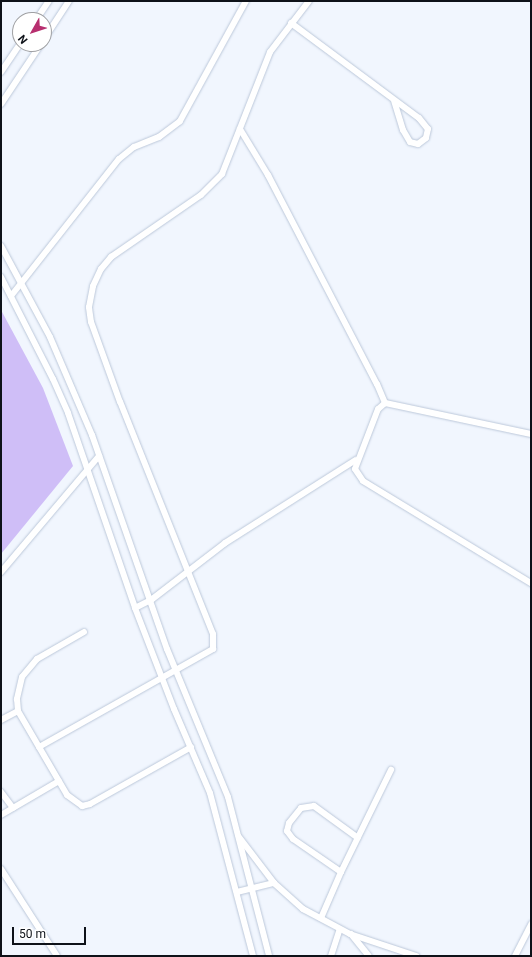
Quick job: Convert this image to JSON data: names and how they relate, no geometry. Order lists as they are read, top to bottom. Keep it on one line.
{"scale_bar":"50 m","north":"bottom left"}
